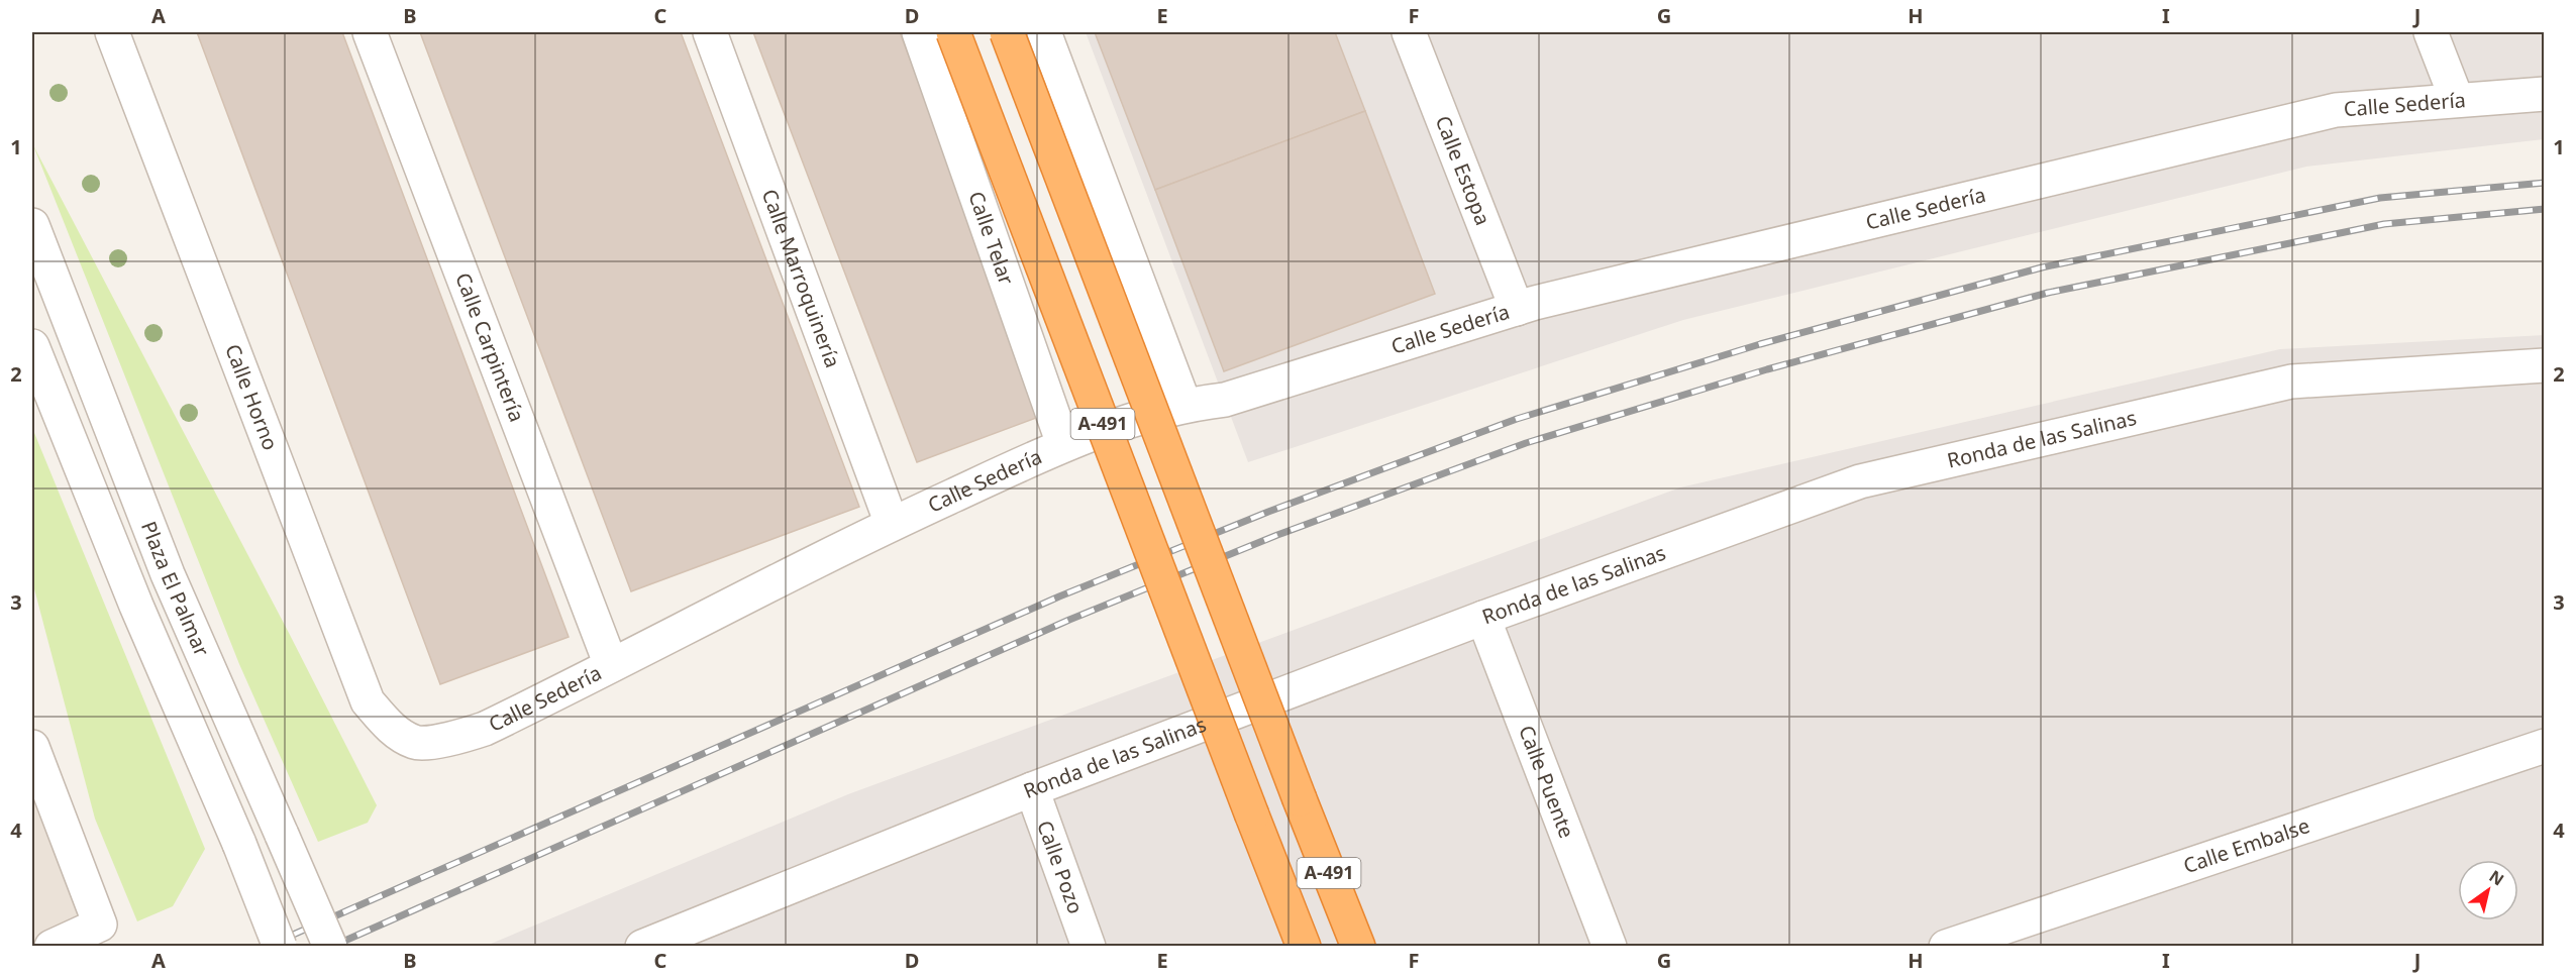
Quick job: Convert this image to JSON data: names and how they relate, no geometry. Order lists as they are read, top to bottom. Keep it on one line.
{"streets":{"highway":["A-491"],"street":["Calle Sedería","Calle Estopa","Calle Telar","Calle Marroquinería","Calle Carpintería","Calle Horno","Ronda de las Salinas","Plaza El Palmar","Calle Puente","Calle Embalse","Calle Pozo"]},"crossings":[["Calle Sedería","Calle Estopa"],["Calle Sedería","Calle Telar"],["Calle Sedería","Calle Marroquinería"],["Calle Sedería","Calle Carpintería"],["Calle Sedería","Calle Horno"],["Ronda de las Salinas","Calle Puente"],["Ronda de las Salinas","Calle Pozo"]],"north":"top right","grid":{"columns":["A","B","C","D","E","F","G","H","I","J"],"rows":["1","2","3","4"]}}
